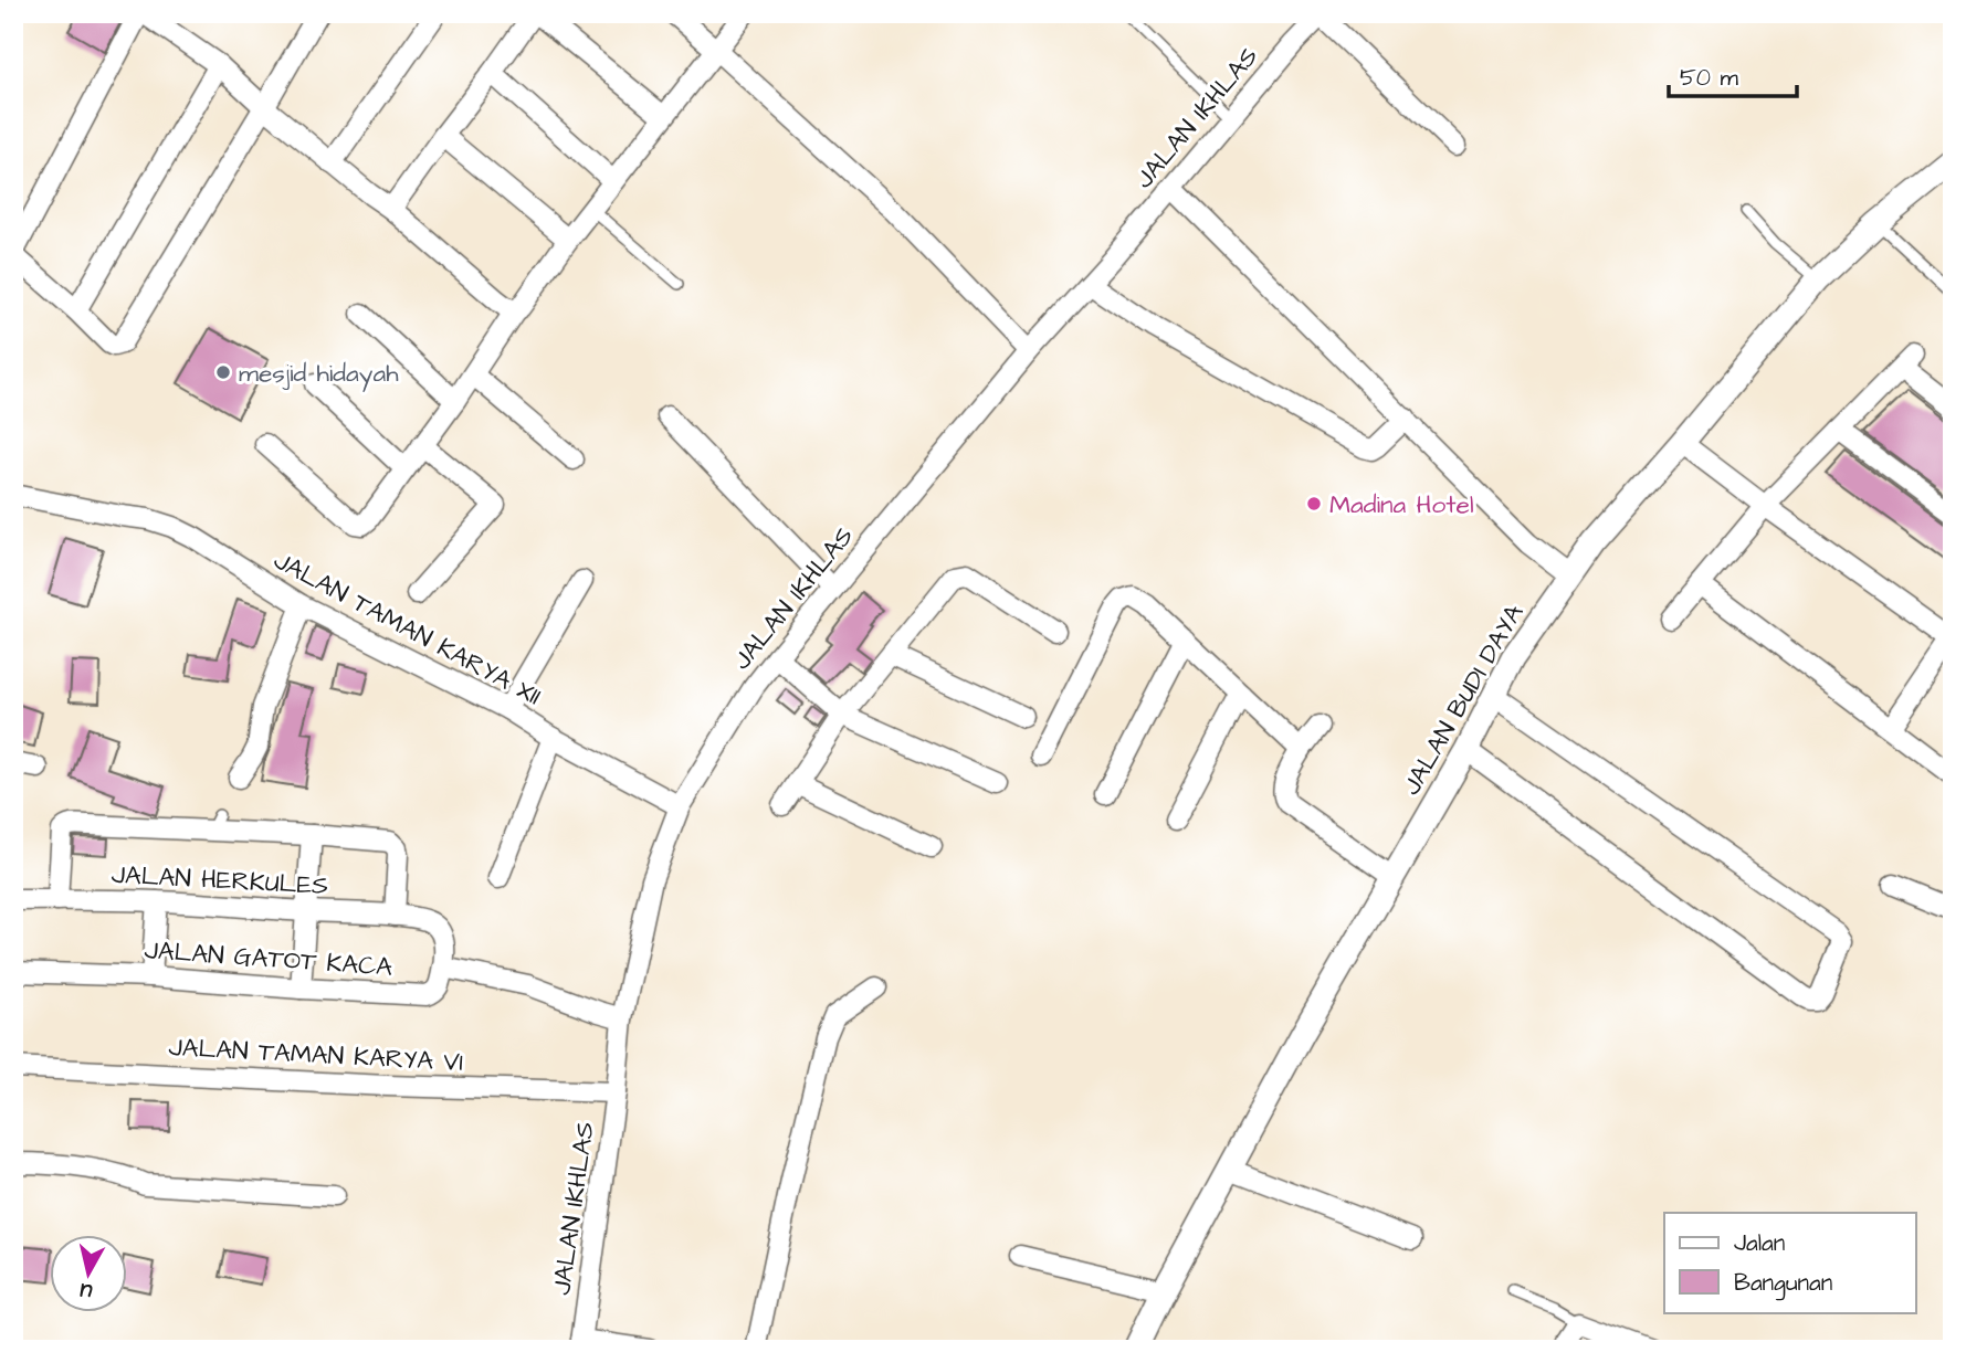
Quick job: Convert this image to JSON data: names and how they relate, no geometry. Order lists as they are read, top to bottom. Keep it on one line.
{"streets":{"street":["JALAN IKHLAS","JALAN TAMAN KARYA XII","JALAN BUDI DAYA","JALAN HERKULES","JALAN GATOT KACA","JALAN TAMAN KARYA VI"]},"crossings":[["JALAN IKHLAS","JALAN TAMAN KARYA XII"],["JALAN IKHLAS","JALAN TAMAN KARYA VI"],["JALAN HERKULES","JALAN GATOT KACA"]],"places":["mesjid hidayah","Madina Hotel"],"legend":["Jalan","Bangunan"],"scale_bar":"50 m","north":"bottom"}
